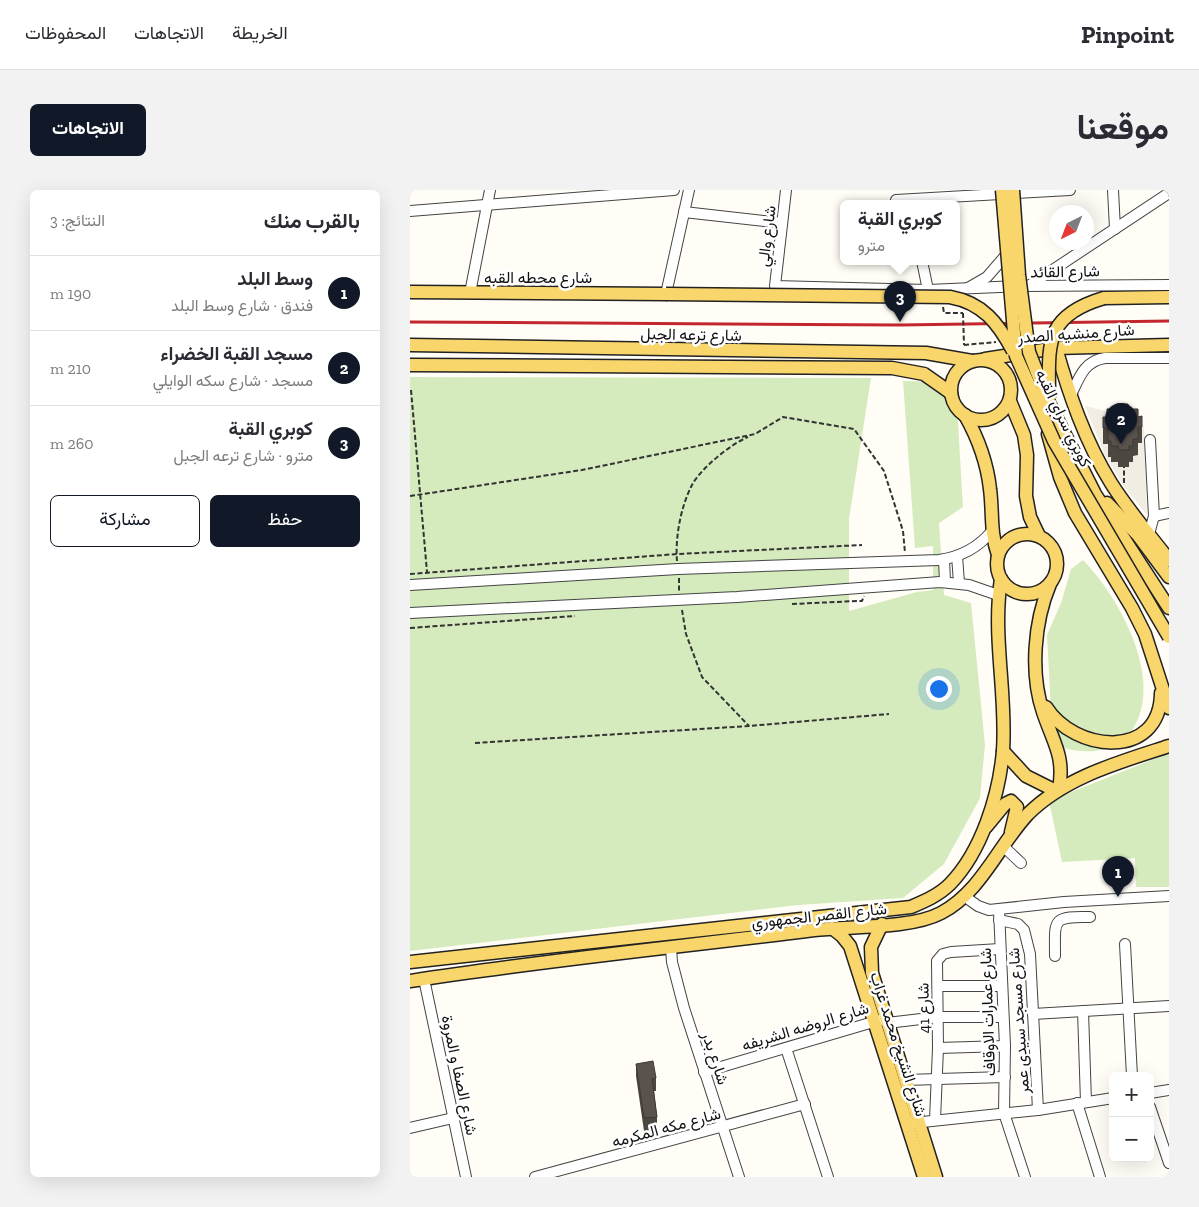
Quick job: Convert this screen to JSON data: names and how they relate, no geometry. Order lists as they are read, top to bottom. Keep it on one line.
{"streets":{"main road":["شارع محطه القبه","شارع منشيه الصدر","شارع ترعه الجبل","كوبري سراي القبه","شارع القصر الجمهوري","شارع الشيخ محمد غراب"],"street":["شارع والي","شارع القائد","شارع 41","شارع عمارات الاوقاف","شارع مسجد سيدى عمر","شارع الروضه الشريفه","شارع بدر","شارع الصفا و المروة","شارع مكه المكرمه"]},"crossings":[["شارع محطه القبه","كوبري سراي القبه"],["شارع منشيه الصدر","شارع ترعه الجبل"],["شارع القصر الجمهوري","شارع الشيخ محمد غراب"],["شارع القصر الجمهوري","شارع بدر"],["شارع القصر الجمهوري","شارع الصفا و المروة"],["شارع 41","شارع عمارات الاوقاف"],["شارع 41","شارع الروضه الشريفه"],["شارع عمارات الاوقاف","شارع مسجد سيدى عمر"],["شارع عمارات الاوقاف","شارع الروضه الشريفه"],["شارع الروضه الشريفه","شارع الشيخ محمد غراب"],["شارع الروضه الشريفه","شارع بدر"],["شارع بدر","شارع مكه المكرمه"]],"north":"bottom left","page":{"header":"Pinpoint","nav":["الخريطة","الاتجاهات","المحفوظات"],"title":"موقعنا","buttons":["الاتجاهات",["حفظ","مشاركة"]],"heading":["بالقرب منك","النتائج: 3"],"popup":["كوبري القبة","مترو"],"list":[{"mark":"1","name":"وسط البلد","note":"فندق · شارع وسط البلد","value":"190 m"},{"mark":"2","name":"مسجد القبة الخضراء","note":"مسجد · شارع سكه الوايلي","value":"210 m"},{"mark":"3","name":"كوبري القبة","note":"مترو · شارع ترعه الجبل","value":"260 m"}],"pins":["3","2","1"],"map_buttons":["+","−"]}}
